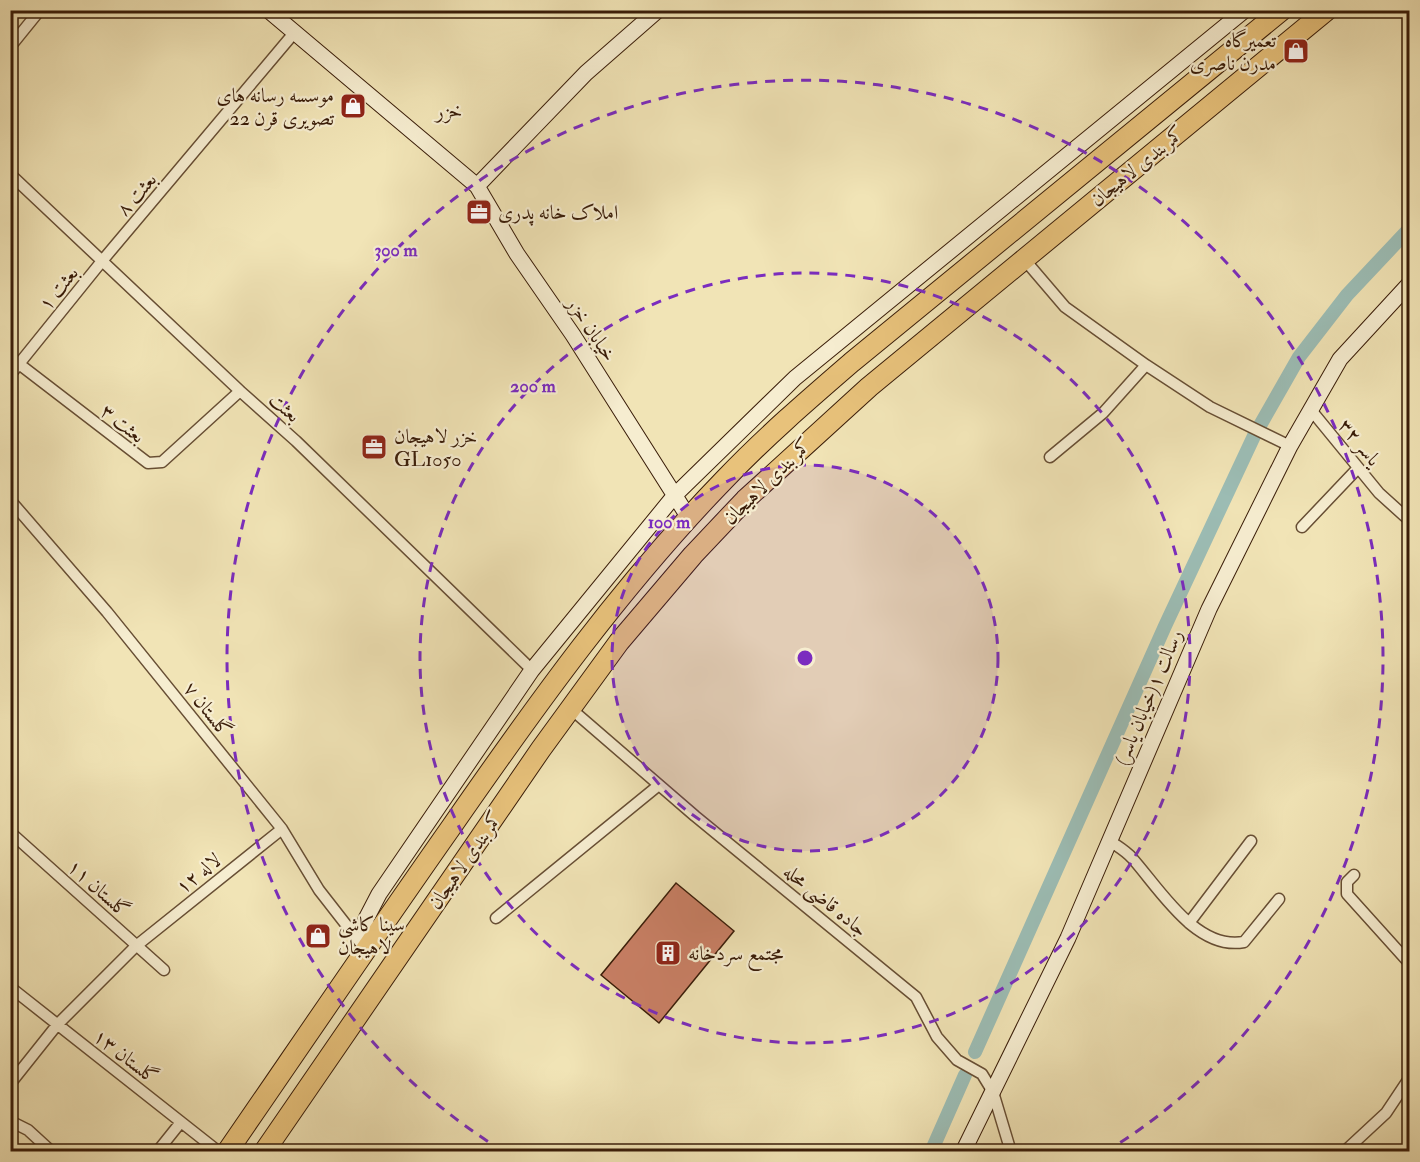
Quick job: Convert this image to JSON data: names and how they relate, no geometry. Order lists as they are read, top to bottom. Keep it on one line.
{"streets":{"highway":["کمربندی لاهیجان"],"street":["بعثت ۸","بعثت ۱","خیابان خزر","بعثت","بعثت ۳","یاسر ۳۲","رسالت ۱(خیابان یاسر)","گلستان ۷","لاله ۱۲","گلستان ۱۱","جاده قاضی محله","گلستان ۱۳"]},"crossings":[["کمربندی لاهیجان","خیابان خزر"],["کمربندی لاهیجان","گلستان ۷"],["کمربندی لاهیجان","جاده قاضی محله"],["بعثت ۸","بعثت ۱"],["بعثت ۸","خیابان خزر"],["بعثت ۸","بعثت"],["بعثت ۱","بعثت"],["بعثت ۱","بعثت ۳"],["بعثت","بعثت ۳"],["یاسر ۳۲","رسالت ۱(خیابان یاسر)"],["رسالت ۱(خیابان یاسر)","جاده قاضی محله"],["گلستان ۷","لاله ۱۲"],["لاله ۱۲","گلستان ۱۱"],["لاله ۱۲","گلستان ۱۳"]],"districts":["خزر"],"places":{"shop":["تعمیرگاه مدرن ناصری","موسسه رسانه های تصویری قرن 22","سینا کاشی لاهیجان"],"office":["املاک خانه پدری","خزر لاهیجان GL1050"],"building":["مجتمع سردخانه"]},"rings":["300 m","200 m","100 m"]}
